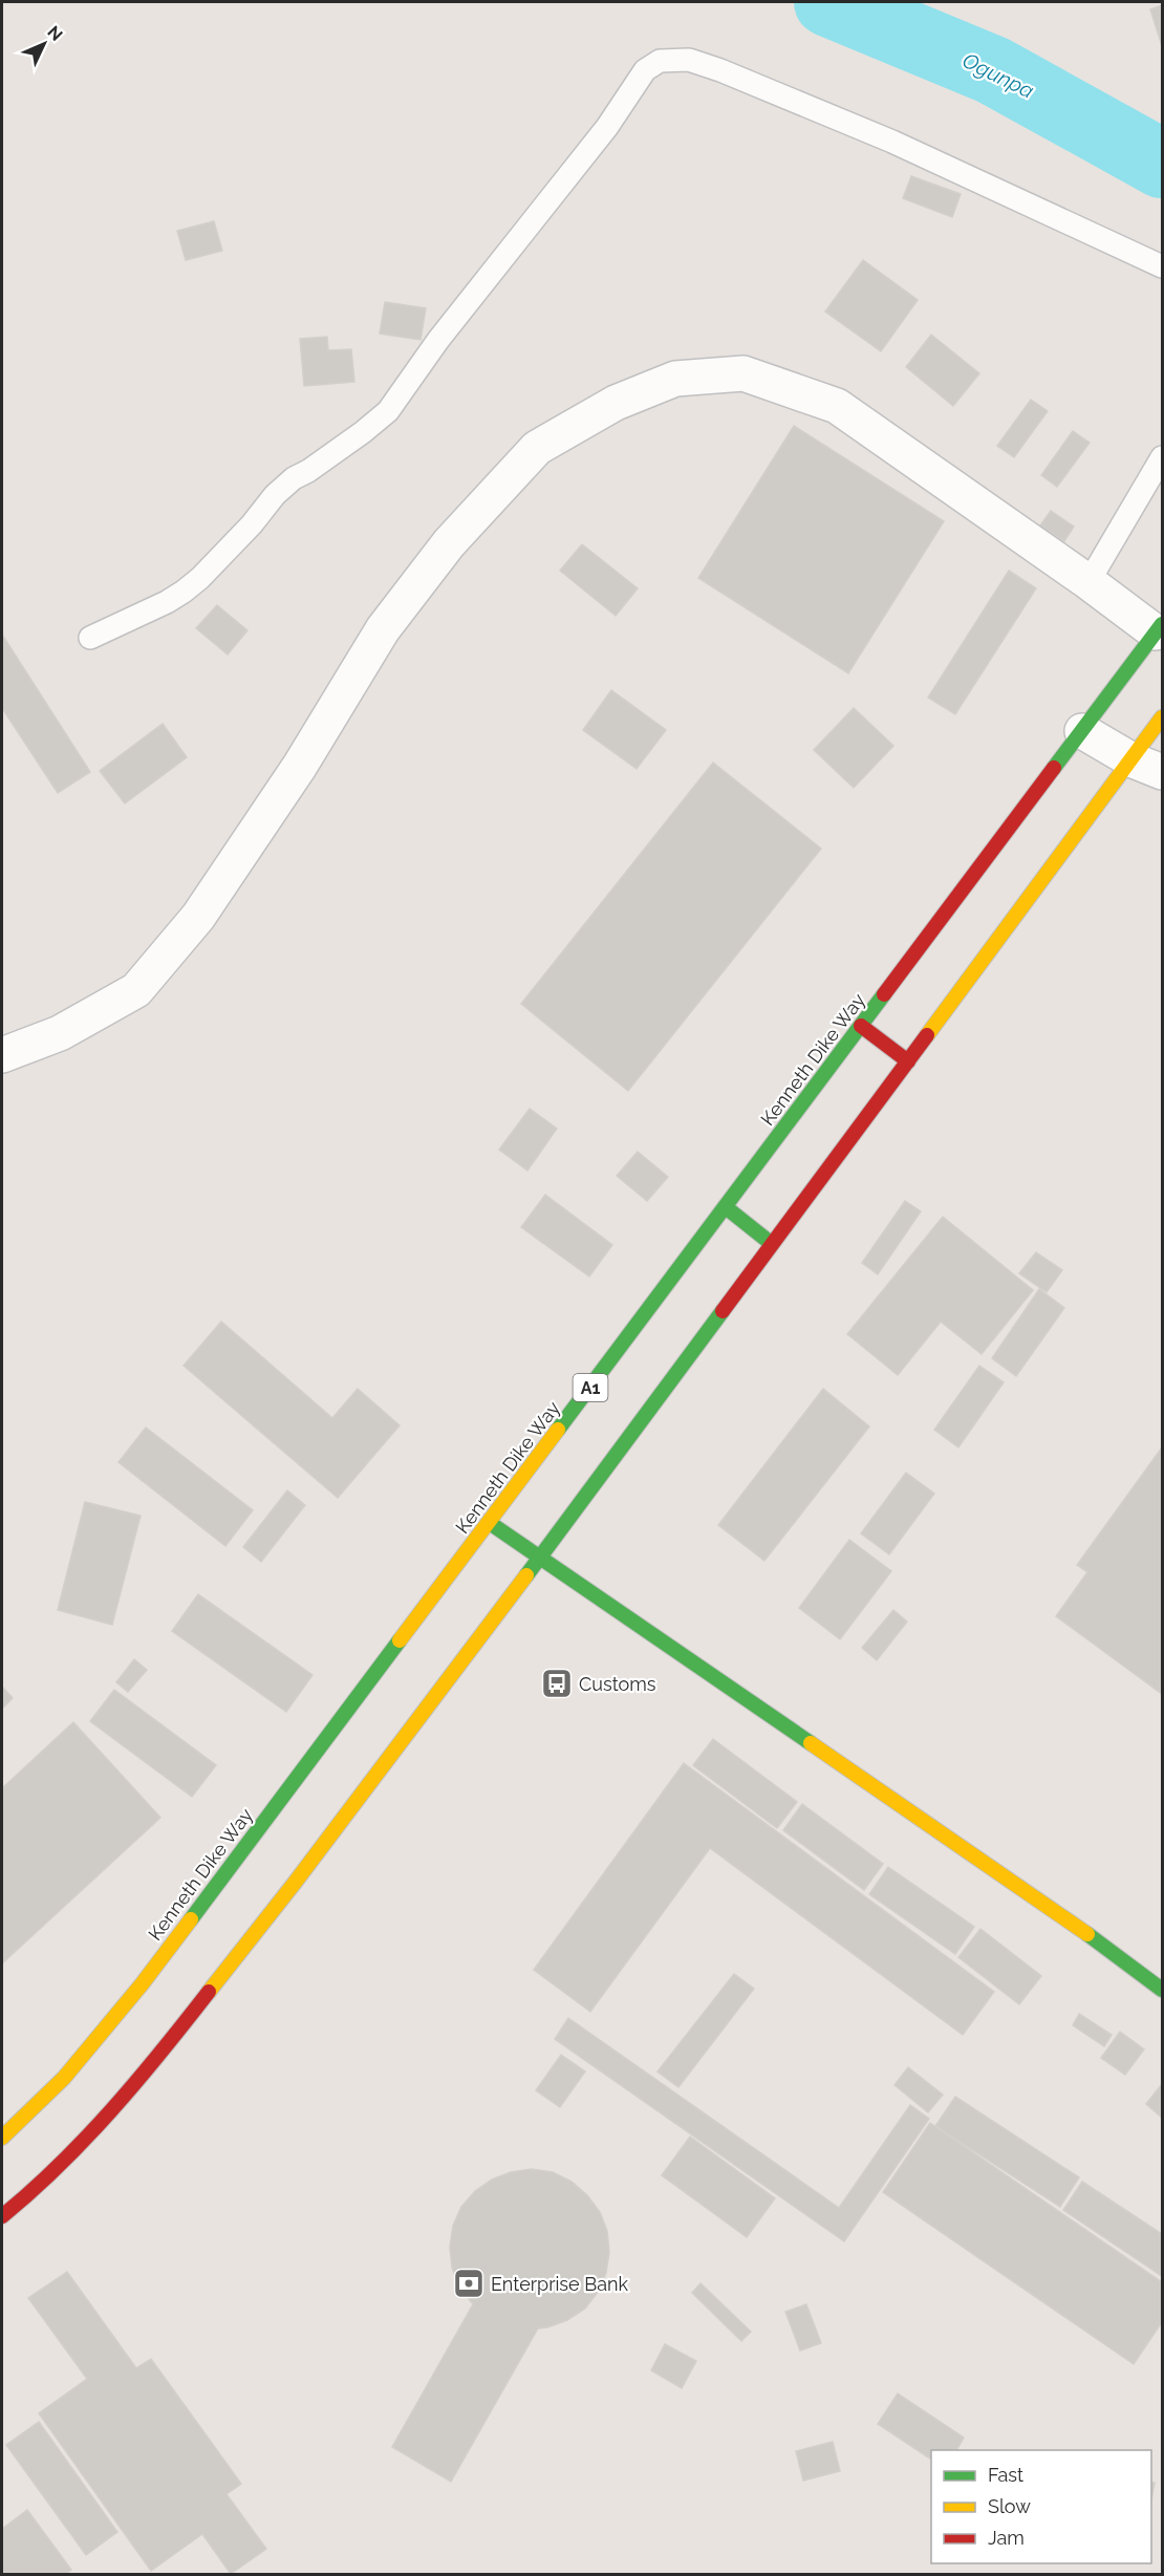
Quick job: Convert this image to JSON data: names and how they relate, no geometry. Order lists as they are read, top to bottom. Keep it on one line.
{"streets":{"main road":["Kenneth Dike Way","A1"]},"water":["Ogunpa"],"places":{"bus stop":["Customs"],"bank":["Enterprise Bank"]},"legend":["Fast","Slow","Jam"],"north":"top right"}
